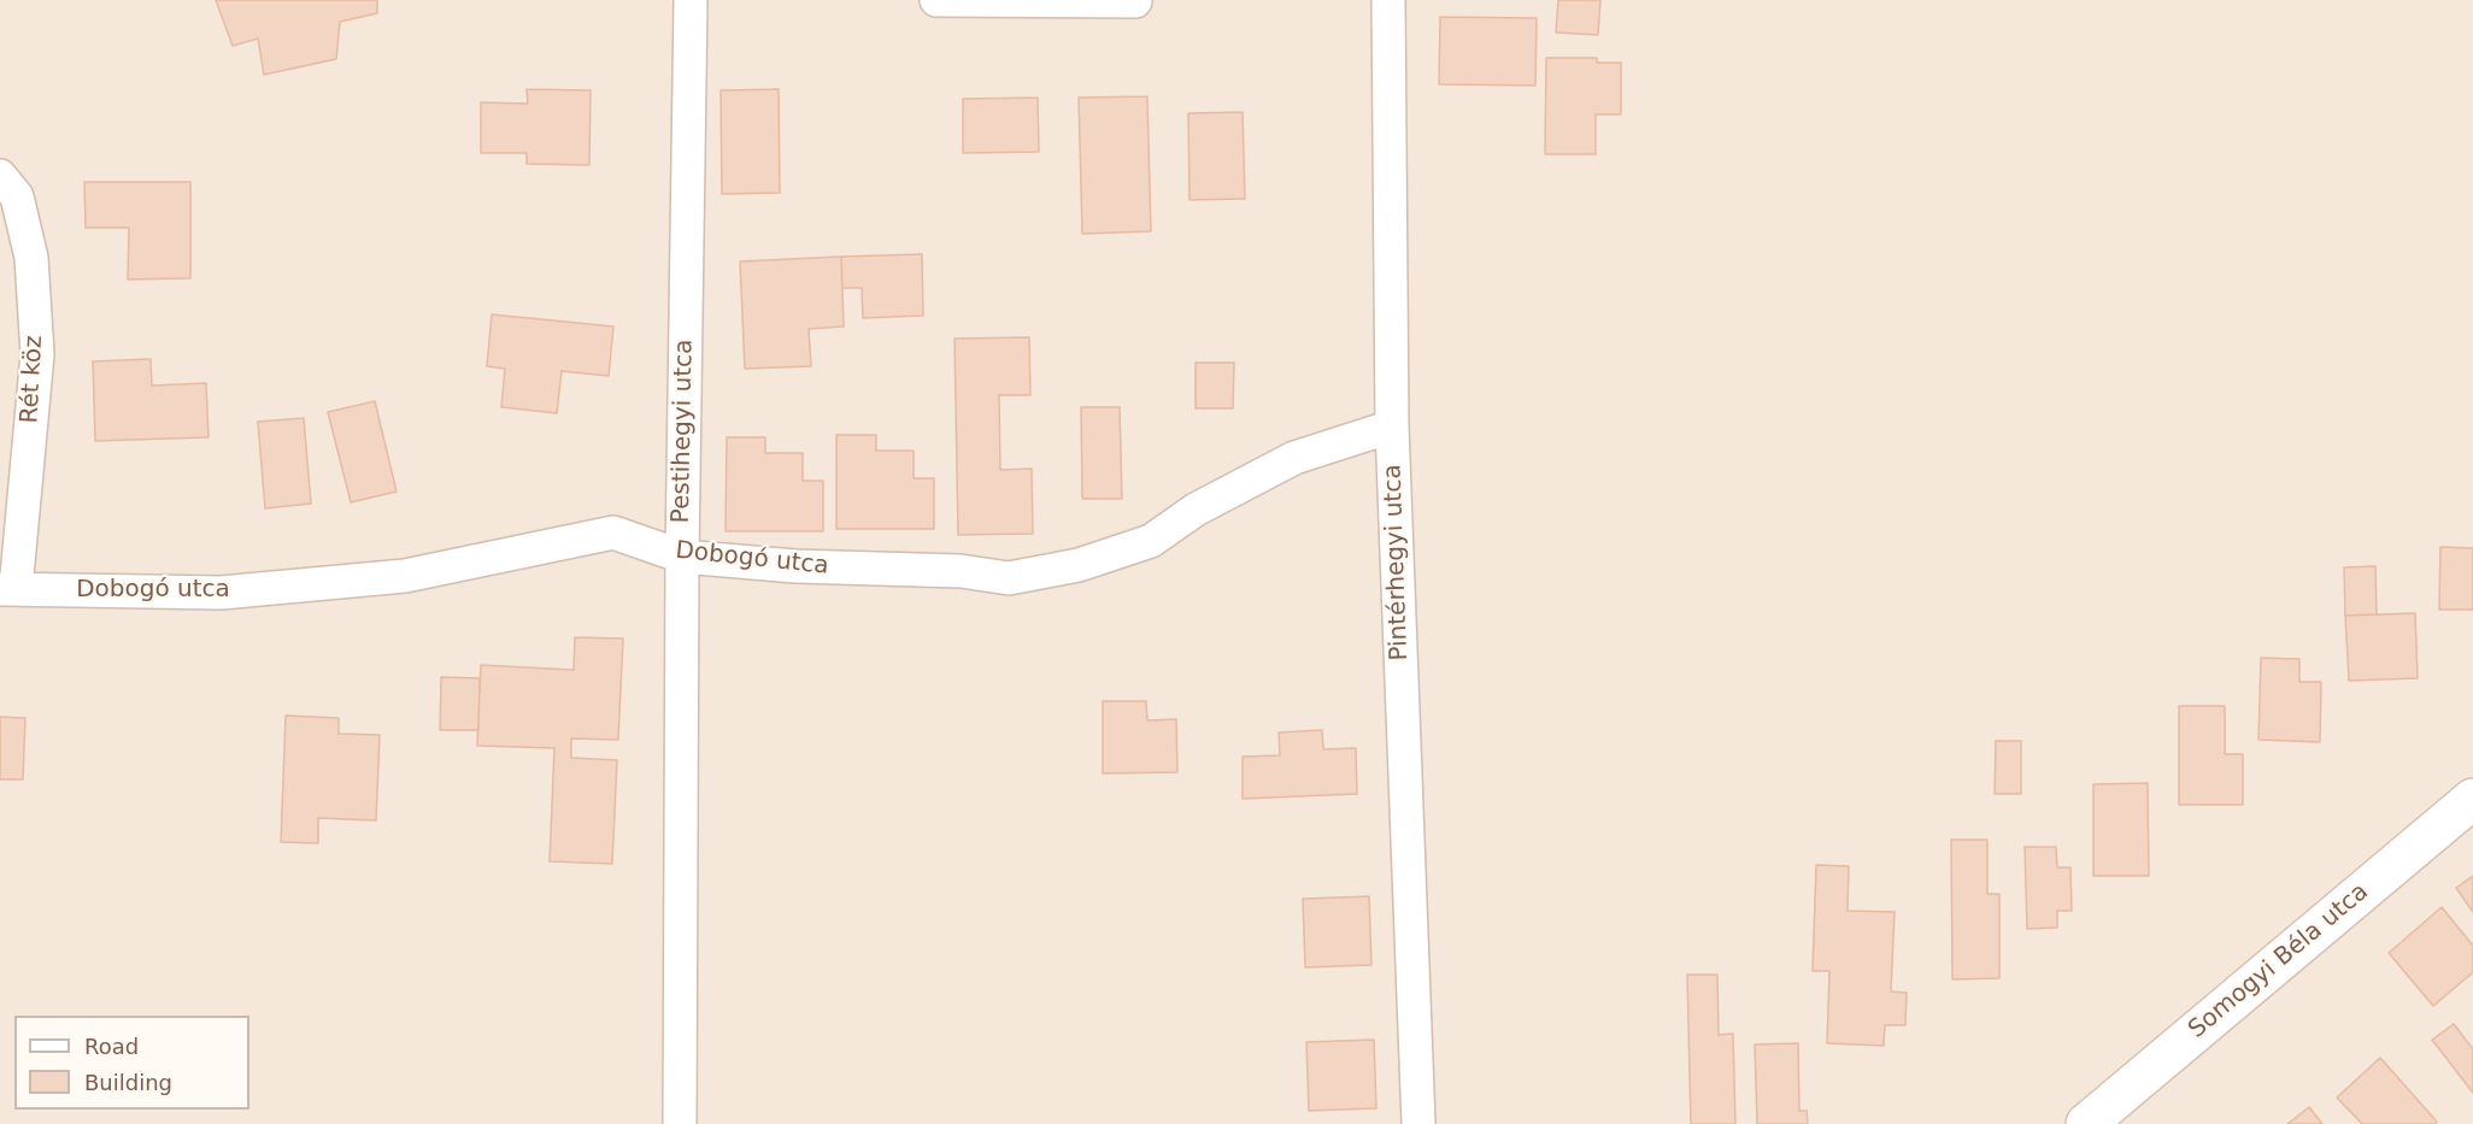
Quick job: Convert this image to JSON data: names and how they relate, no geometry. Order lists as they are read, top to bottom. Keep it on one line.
{"streets":{"main road":["Somogyi Béla utca"],"street":["Rét köz","Pestihegyi utca","Dobogó utca","Pintérhegyi utca"]},"crossings":[["Rét köz","Dobogó utca"],["Pestihegyi utca","Dobogó utca"],["Dobogó utca","Pintérhegyi utca"]],"legend":["Road","Building"]}
